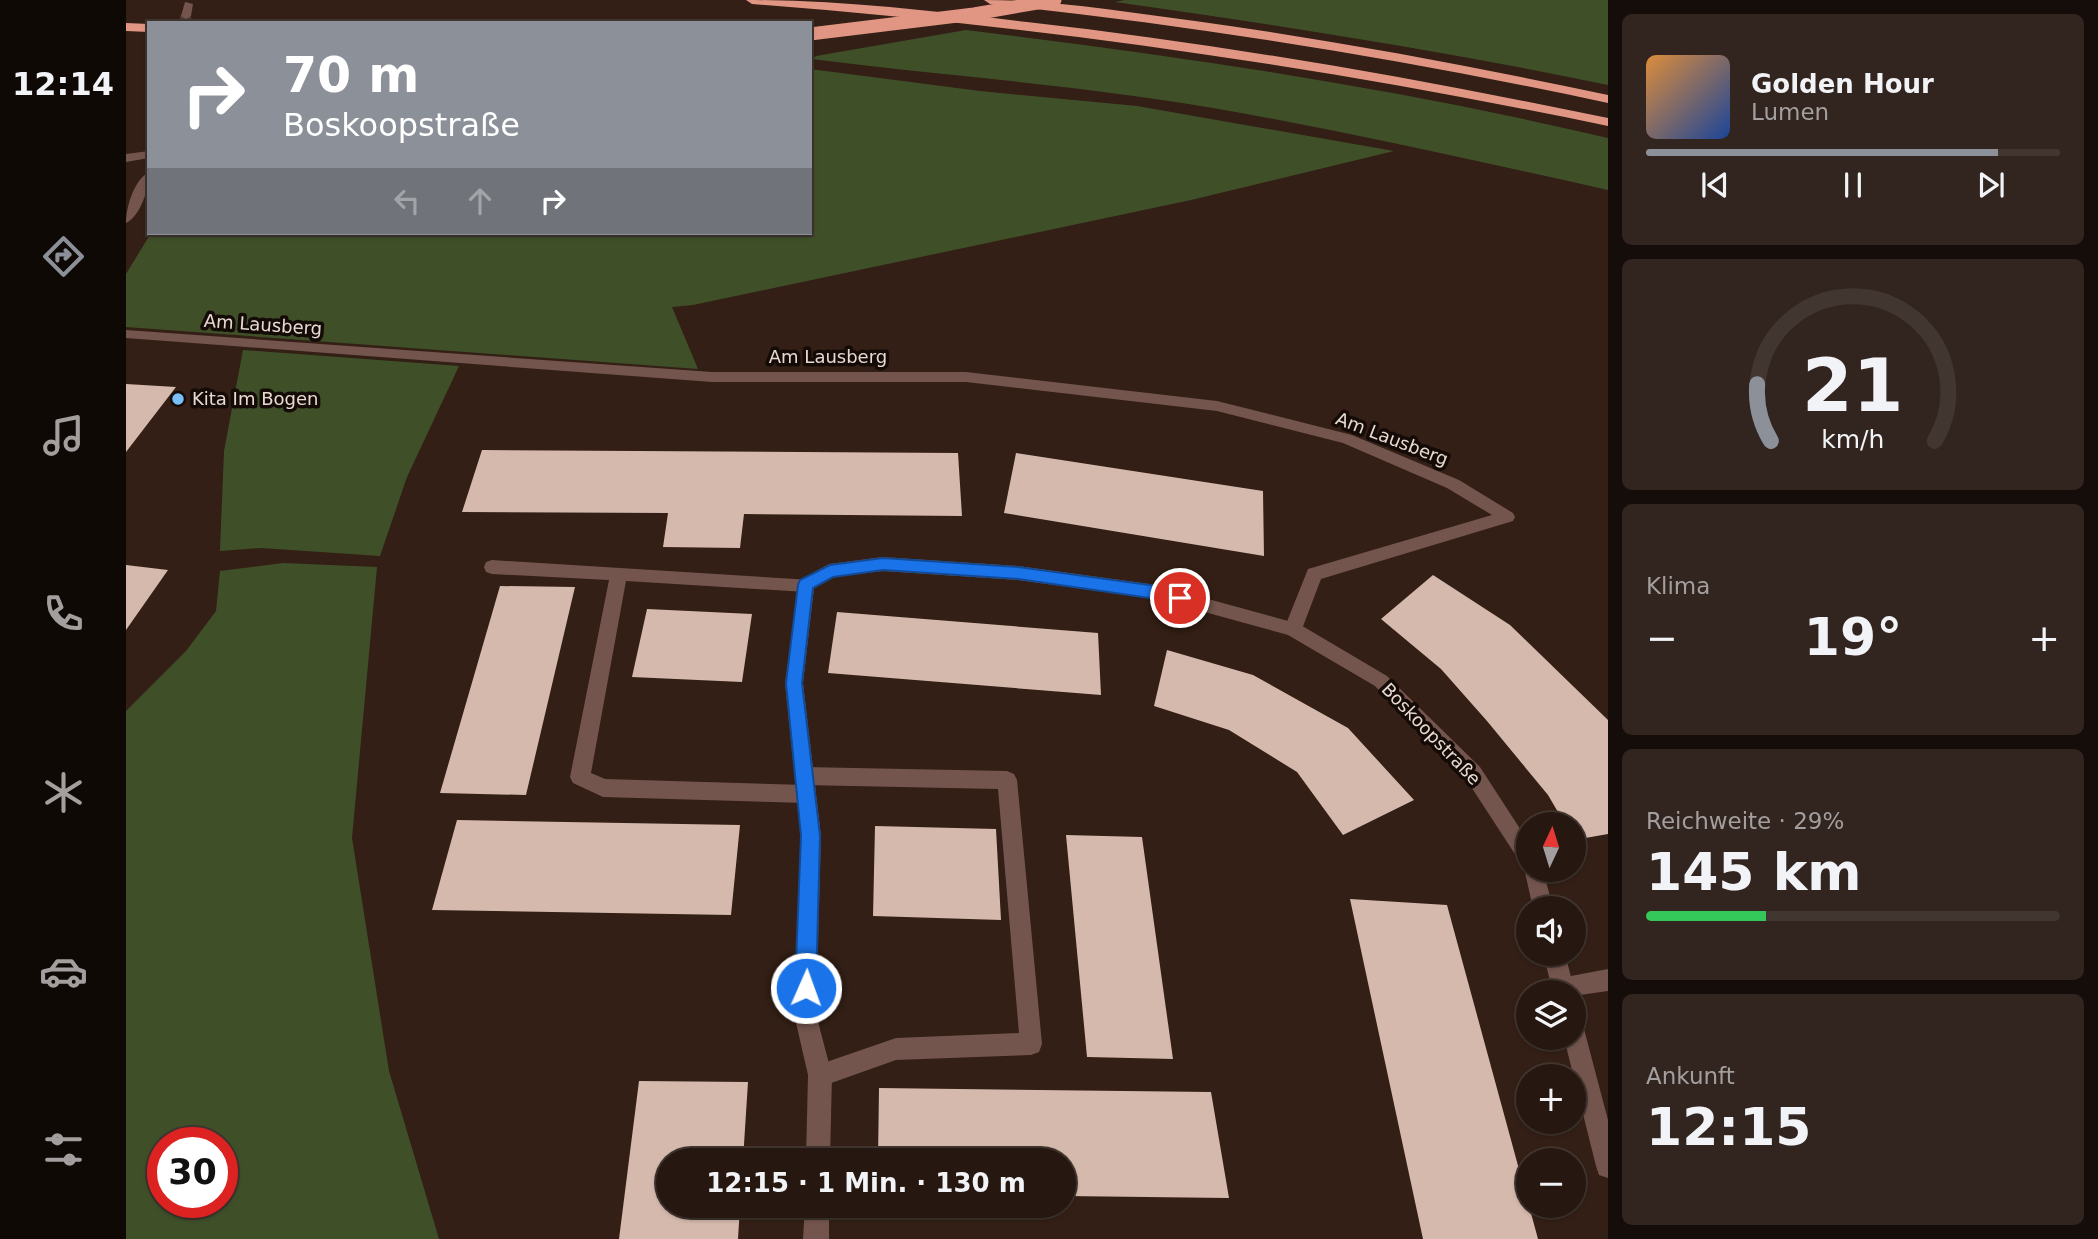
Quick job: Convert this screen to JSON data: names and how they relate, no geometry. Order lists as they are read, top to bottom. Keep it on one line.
{"streets":{"street":["Am Lausberg","Boskoopstraße"]},"crossings":[["Am Lausberg","Boskoopstraße"]],"places":["Kita Im Bogen"],"north":"top","page":{"tabs":"12:14","turn":["70 m","Boskoopstraße"],"song":["Golden Hour","Lumen"],"tile":["Klima",["Reichweite · 29%","145 km"],["Ankunft","12:15"]],"heat":["−","19°","+"],"map_buttons":["+","−"],"limit":"30","trip":"12:15 · 1 Min. · 130 m","gauge":["21","km/h"]}}
